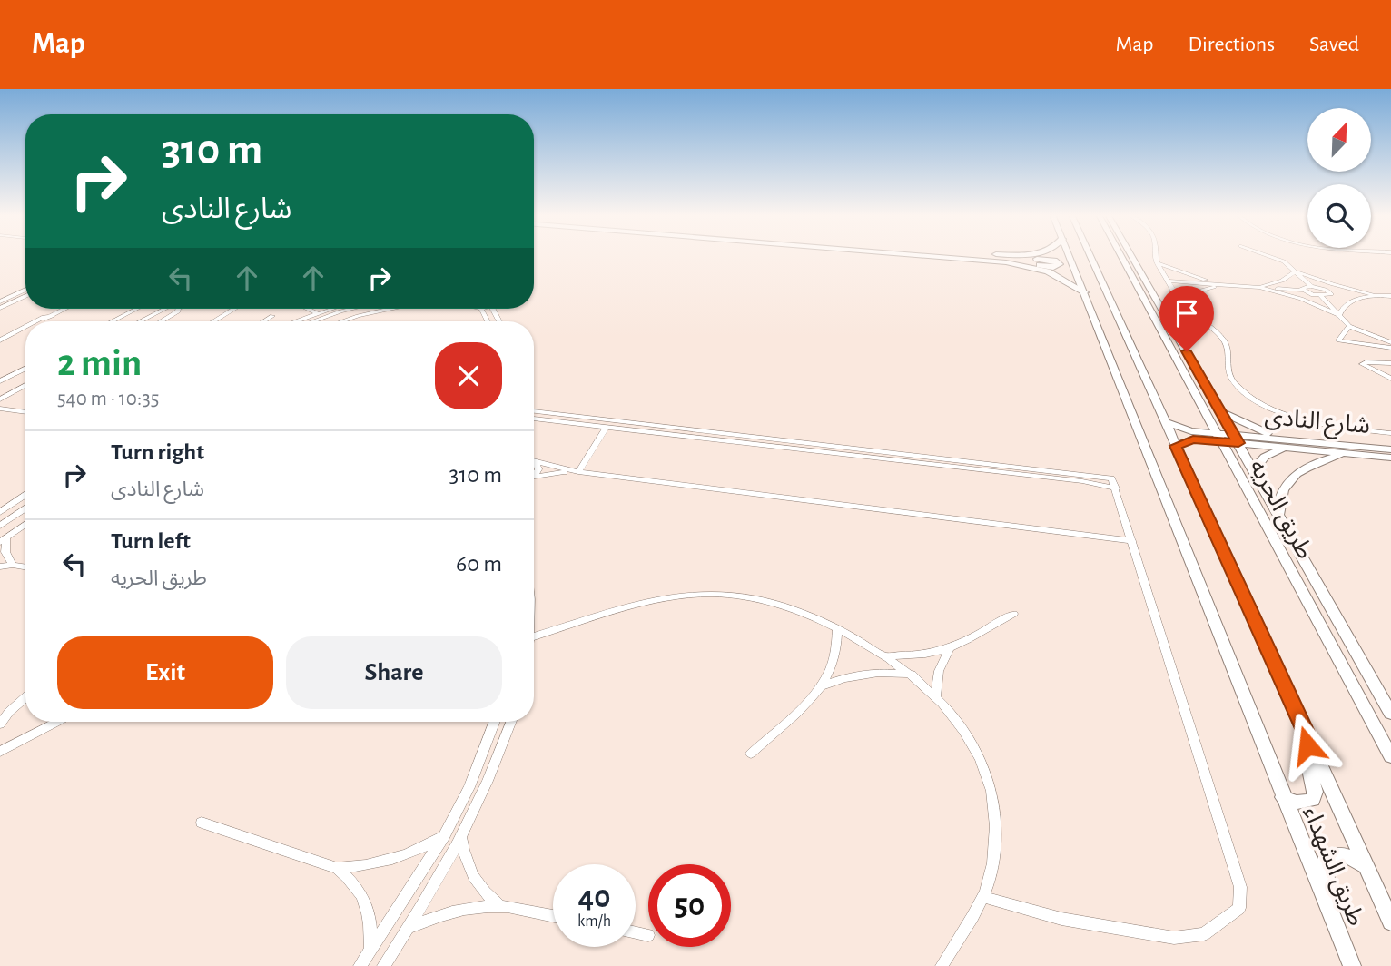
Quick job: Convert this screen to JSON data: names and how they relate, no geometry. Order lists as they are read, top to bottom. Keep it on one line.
{"streets":{"main road":["شارع النادى","طريق الحريه","طريق الشهداء"]},"crossings":[["شارع النادى","طريق الحريه"],["شارع النادى","طريق الشهداء"]],"north":"top right","page":{"header":"Map","nav":["Map","Directions","Saved"],"turn":["310 m","شارع النادى"],"heading":["2 min","540 m · 10:35"],"list":[{"name":"Turn right","note":"شارع النادى","value":"310 m"},{"name":"Turn left","note":"طريق الحريه","value":"60 m"}],"buttons":["Exit","Share"],"speed":"40 km/h","limit":"50"}}
